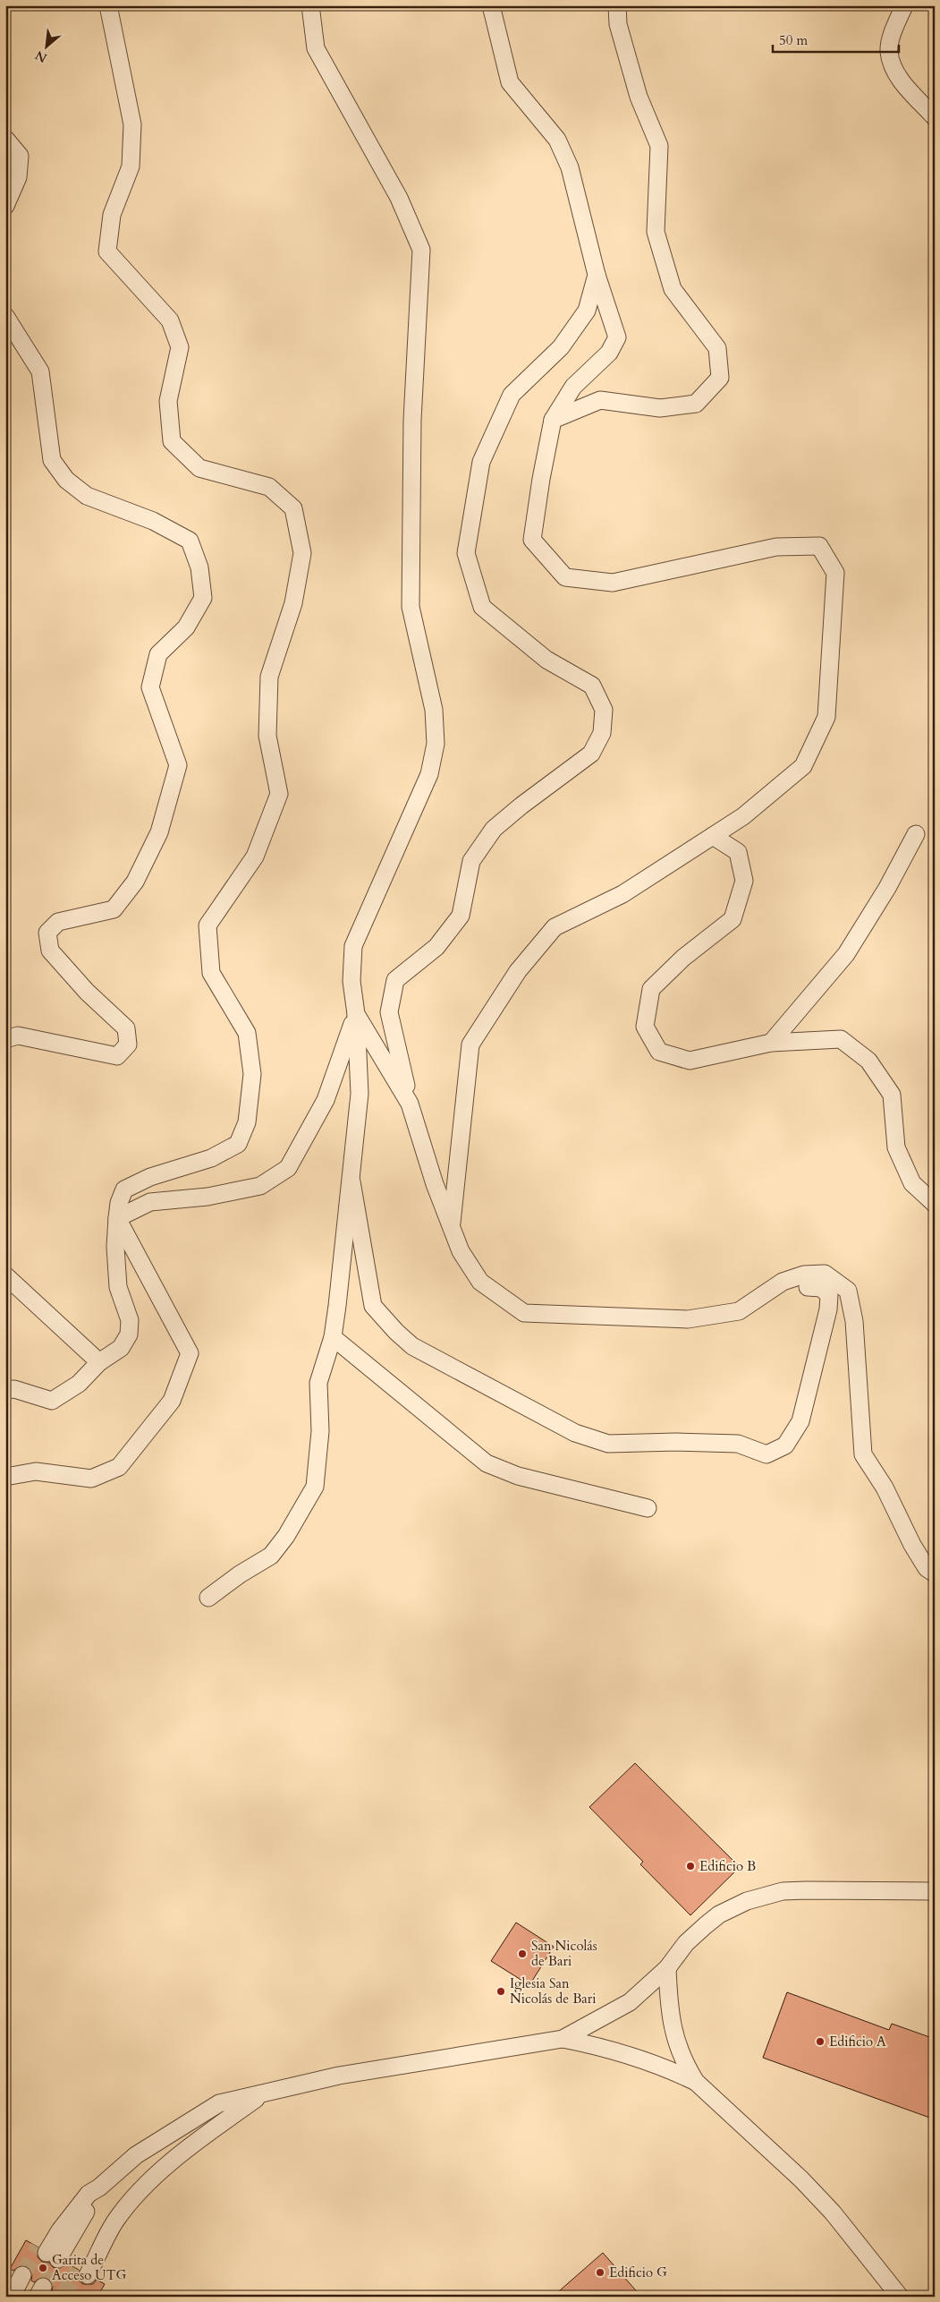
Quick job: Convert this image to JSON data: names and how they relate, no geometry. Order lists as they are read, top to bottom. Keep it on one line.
{"places":["Edificio B","San Nicolás de Bari","Iglesia San Nicolás de Bari","Edificio A","Garita de Acceso UTG","Edificio G"],"scale_bar":"50 m","north":"bottom left"}
